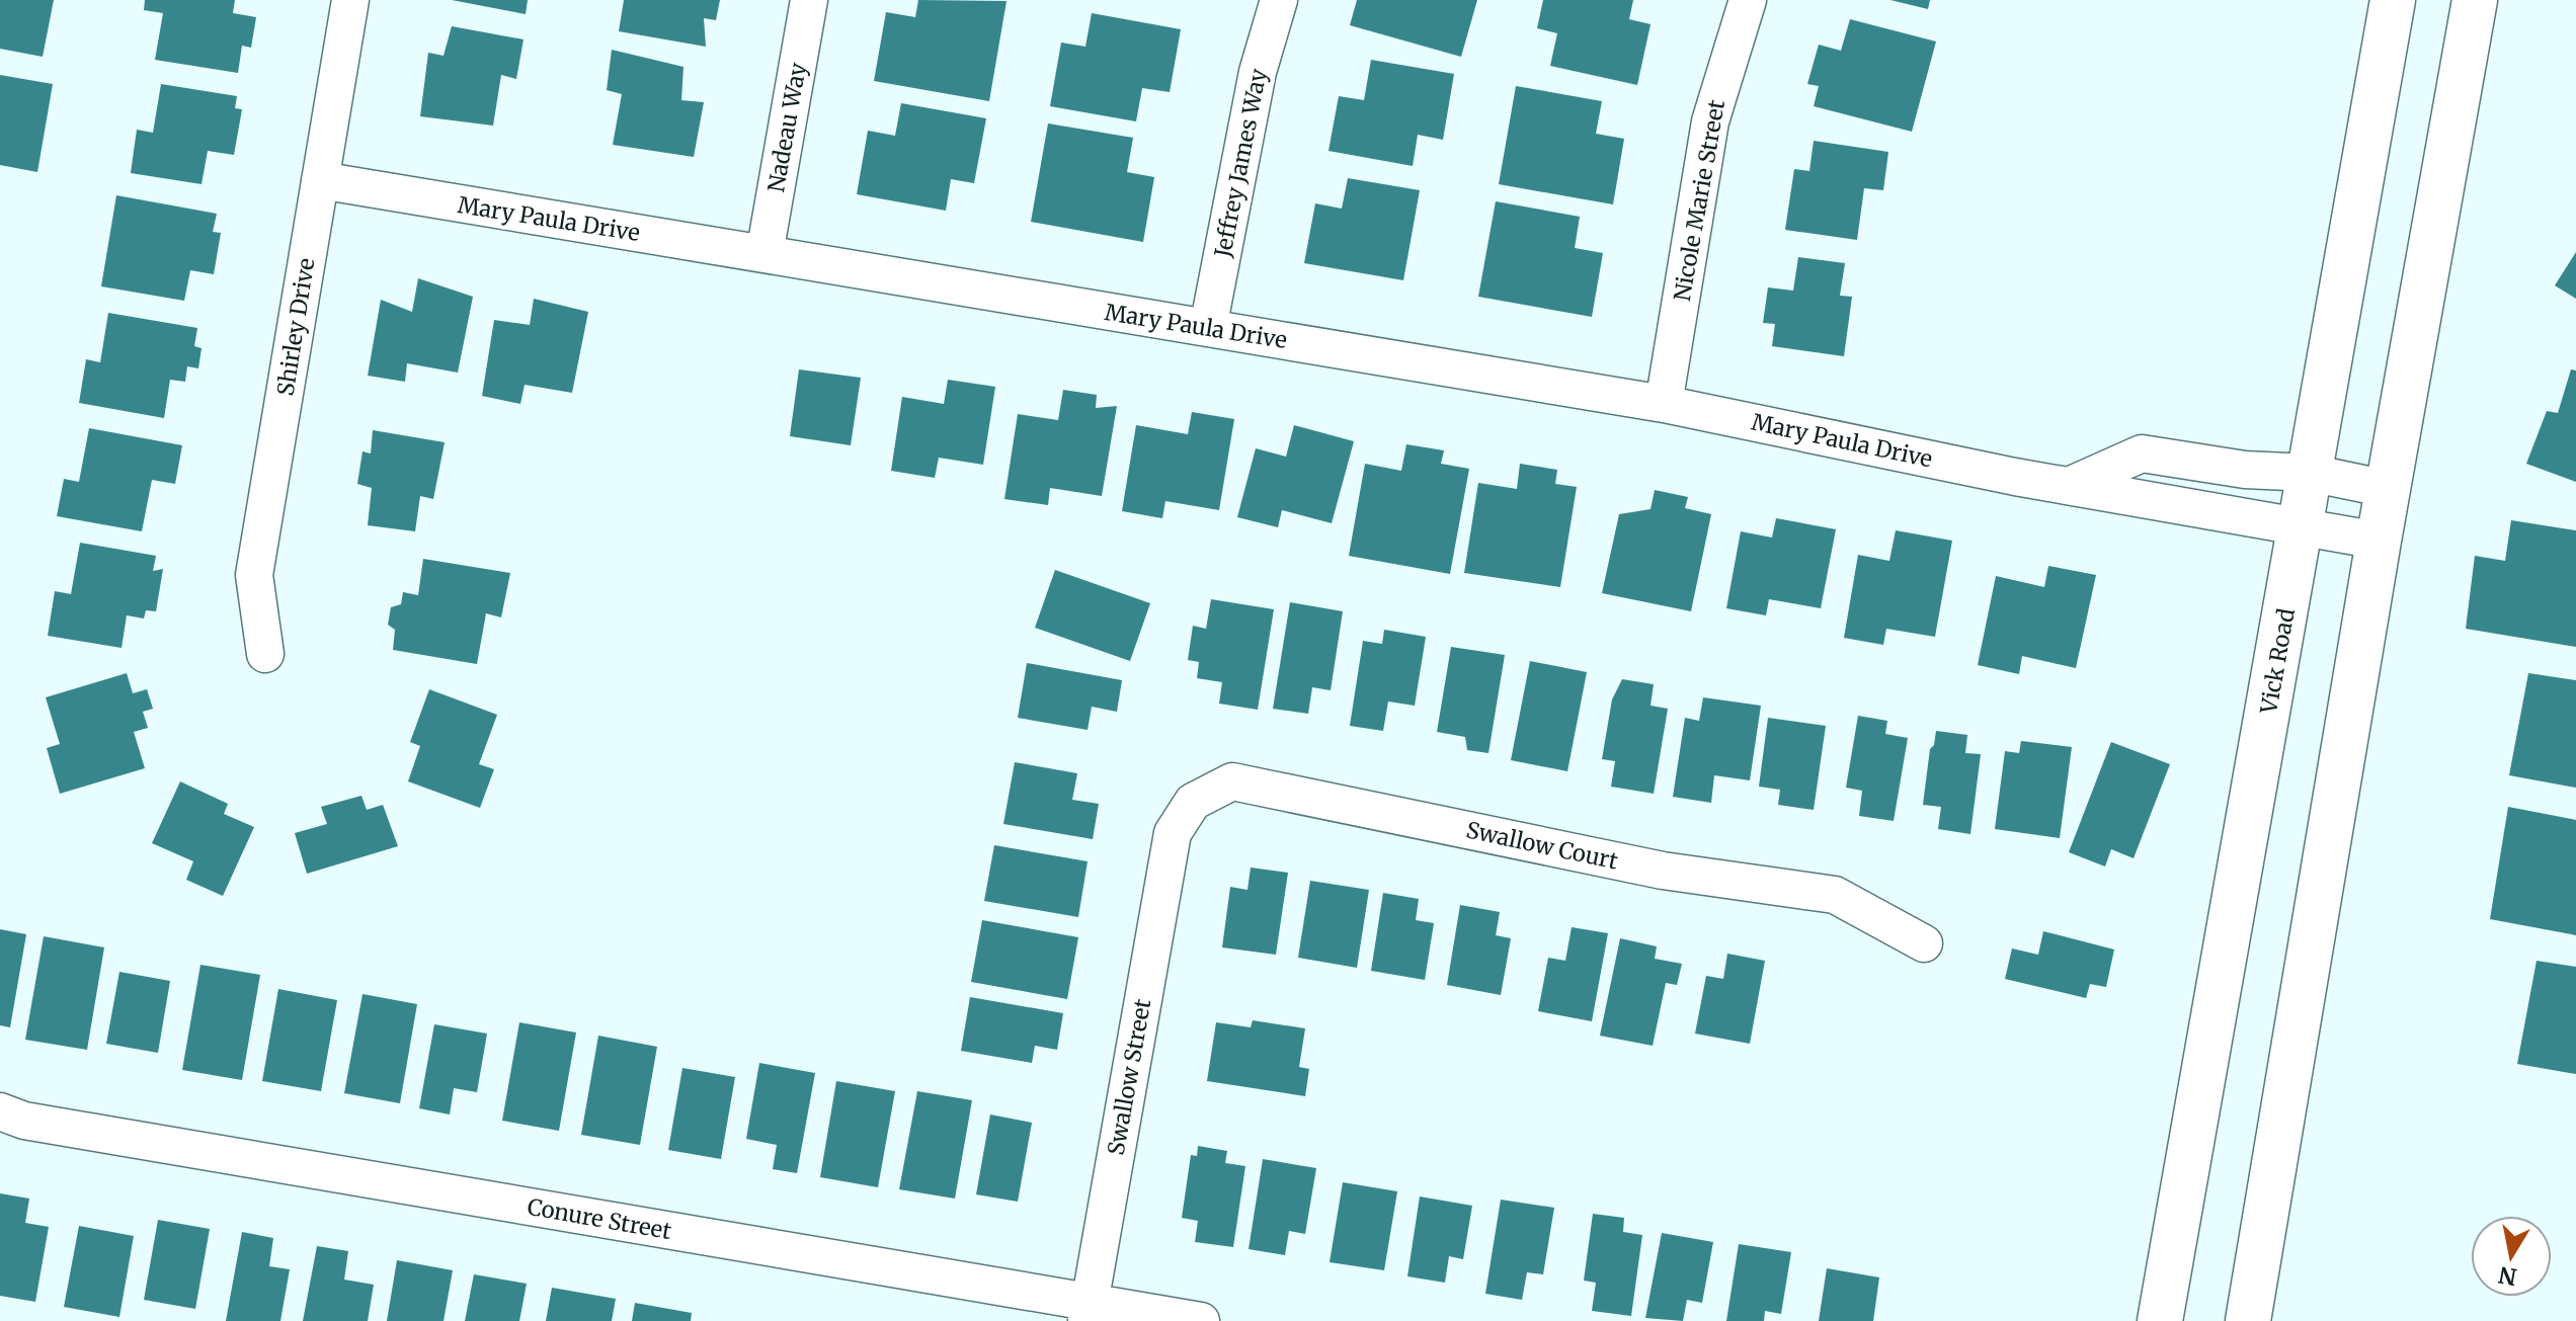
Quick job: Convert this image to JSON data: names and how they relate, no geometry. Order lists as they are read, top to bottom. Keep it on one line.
{"streets":{"street":["Nadeau Way","Jeffrey James Way","Nicole Marie Street","Mary Paula Drive","Shirley Drive","Vick Road","Swallow Court","Swallow Street","Conure Street"]},"crossings":[["Nadeau Way","Mary Paula Drive"],["Jeffrey James Way","Mary Paula Drive"],["Nicole Marie Street","Mary Paula Drive"],["Mary Paula Drive","Shirley Drive"],["Mary Paula Drive","Vick Road"],["Swallow Court","Swallow Street"],["Swallow Street","Conure Street"]],"north":"bottom"}
